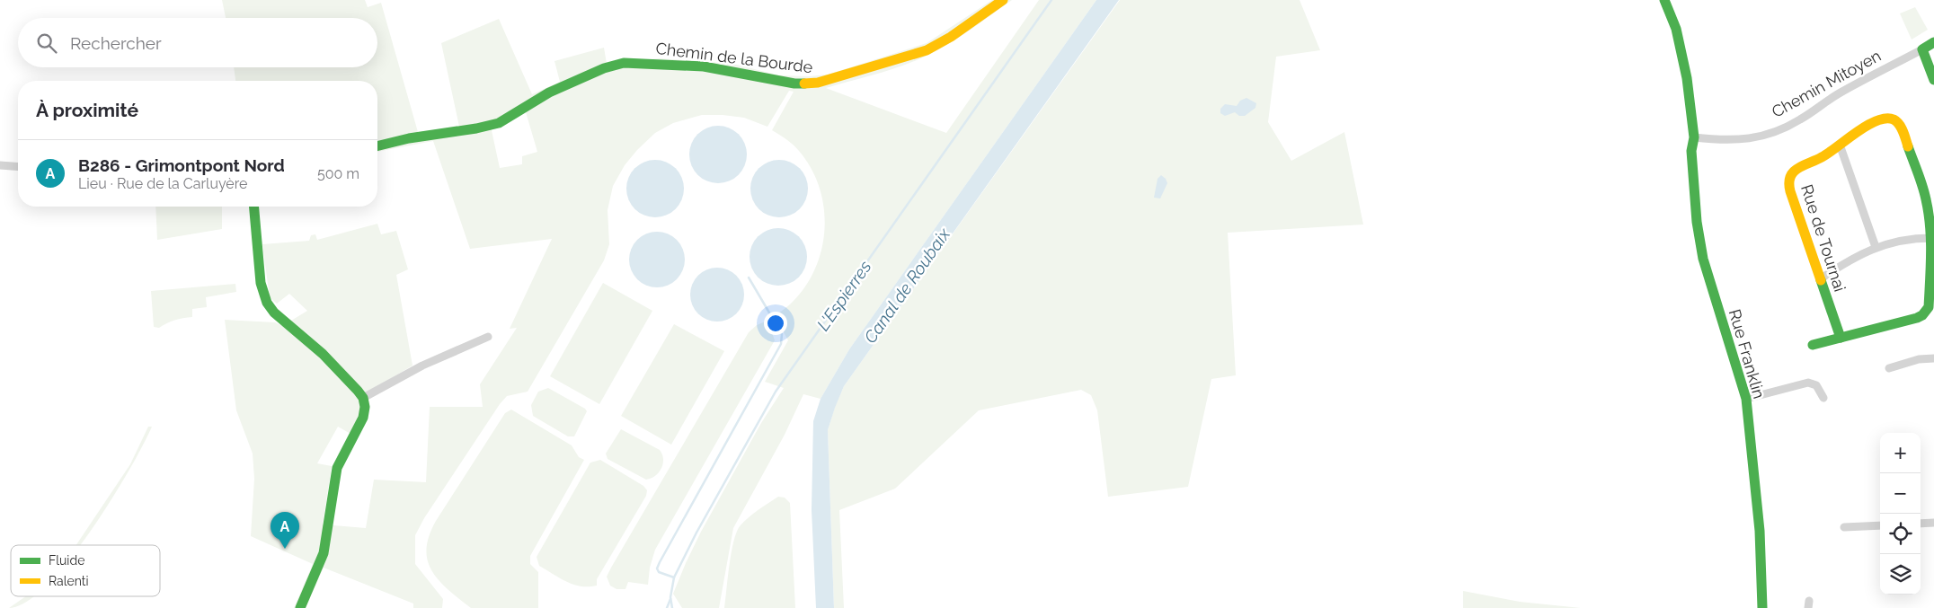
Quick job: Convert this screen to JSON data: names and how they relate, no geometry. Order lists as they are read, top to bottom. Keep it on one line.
{"streets":{"street":["Chemin de la Bourde","Chemin Mitoyen","Rue de Tournai","Rue Franklin"]},"crossings":[["Chemin Mitoyen","Rue Franklin"]],"water":["Canal de Roubaix","L'Espierres"],"legend":["Fluide","Ralenti"],"page":{"search":"Rechercher","heading":"À proximité","list":[{"mark":"A","name":"B286 - Grimontpont Nord","note":"Lieu · Rue de la Carluyère","value":"500 m"}],"map_buttons":["+","−"],"pins":"A"}}
